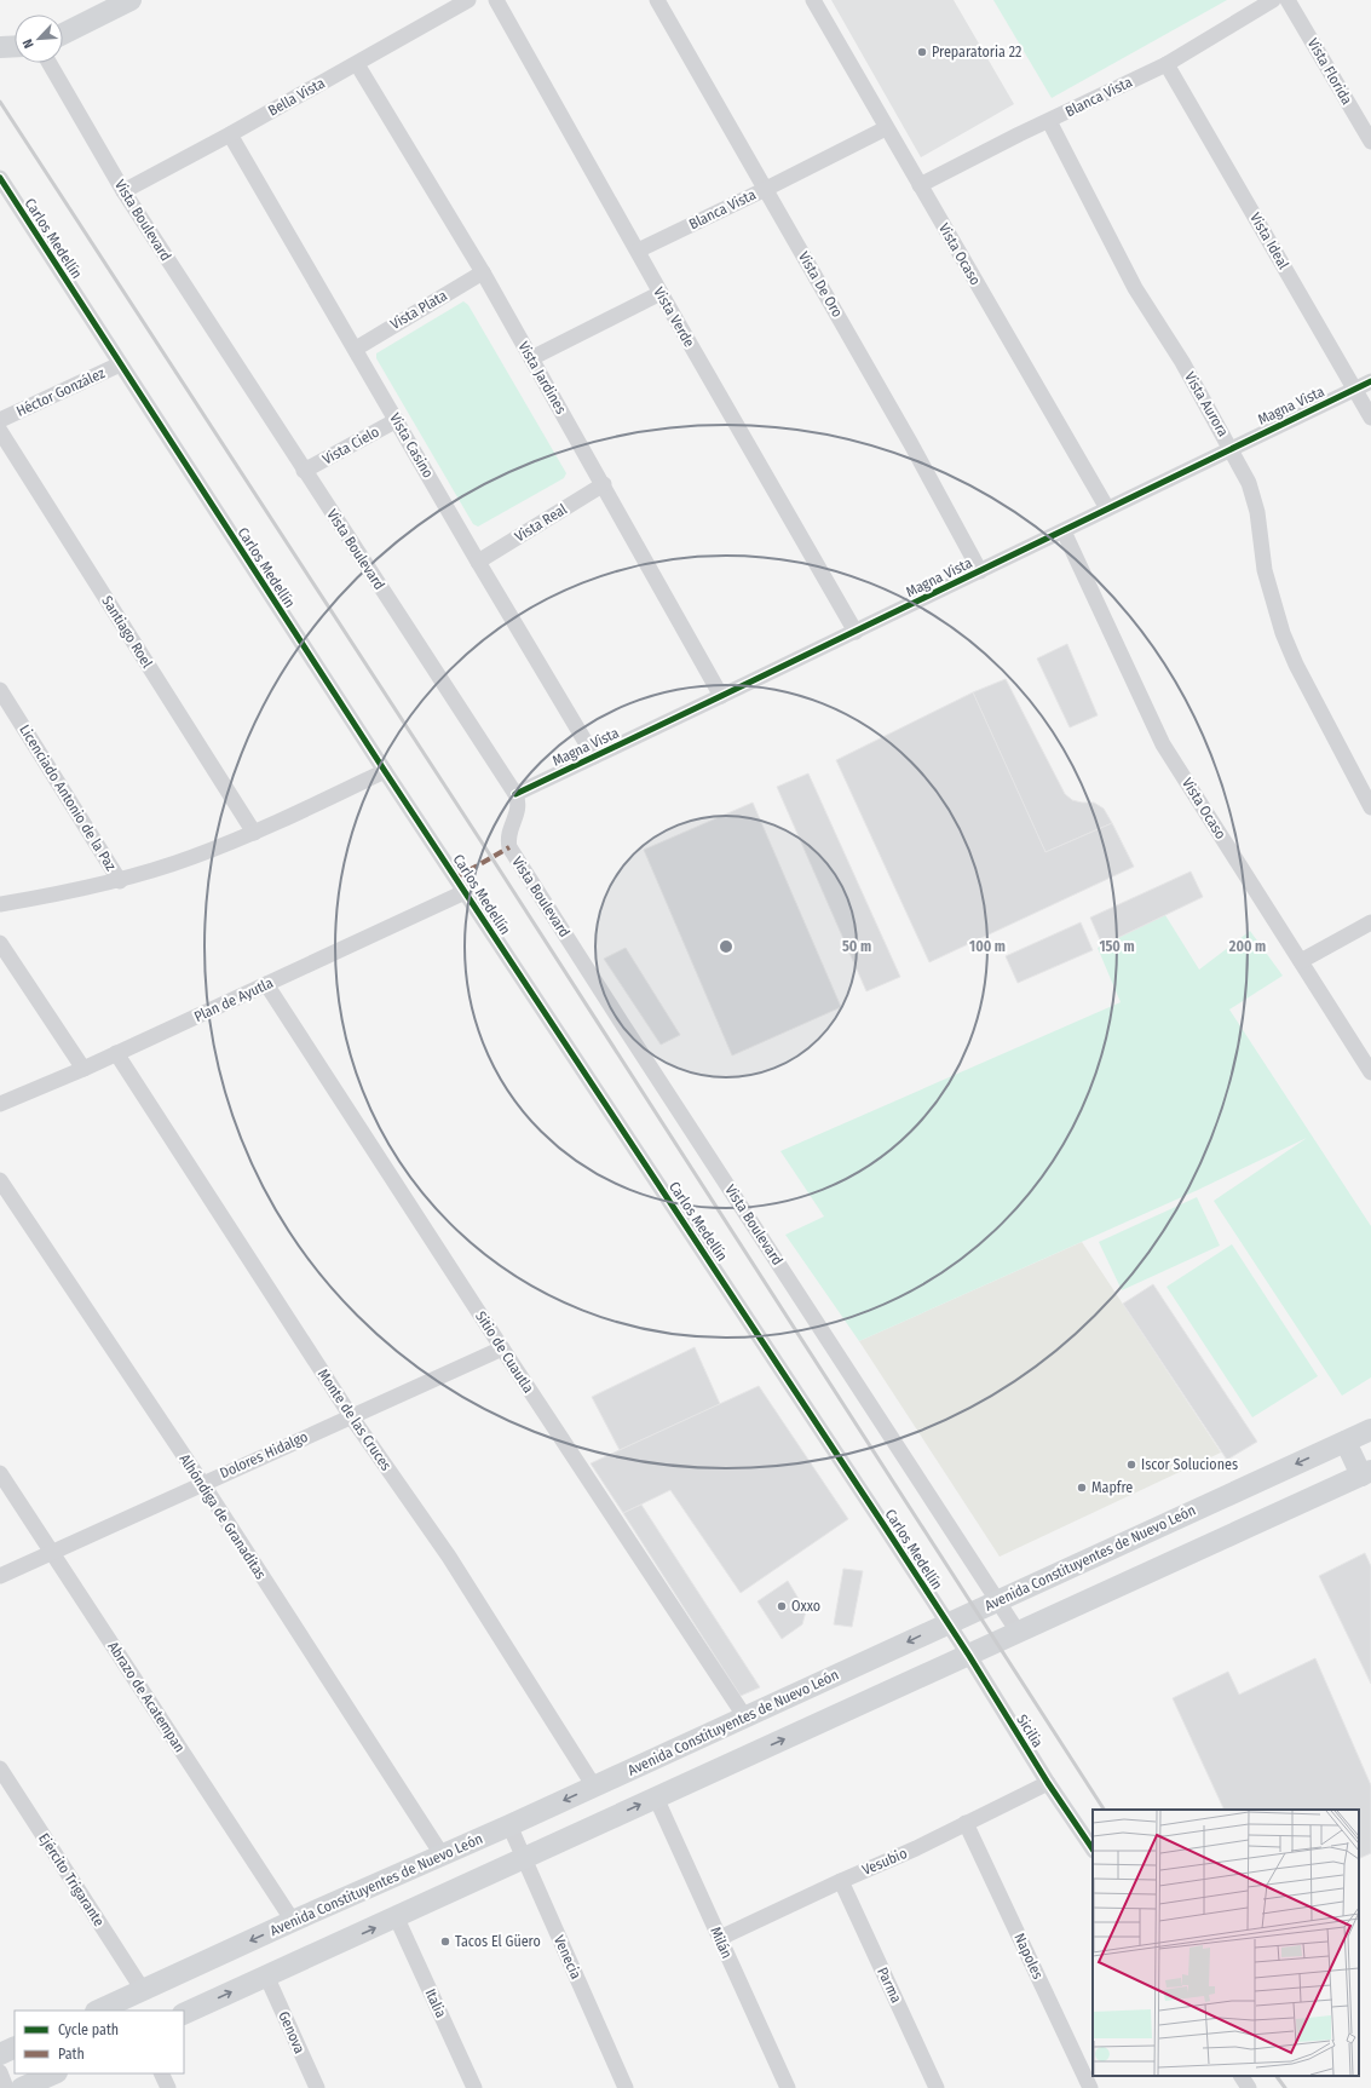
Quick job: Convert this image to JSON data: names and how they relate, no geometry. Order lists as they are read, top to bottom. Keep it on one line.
{"streets":{"main road":["Avenida Constituyentes de Nuevo León"],"street":["Vista Florida","Bella Vista","Blanca Vista","Vista Boulevard","Carlos Medellín","Vista Ideal","Vista Ocaso","Vista De Oro","Vista Plata","Vista Verde","Vista Jardines","Héctor González","Vista Aurora","Magna Vista","Vista Cielo","Vista Casino","Vista Real","Santiago Roel","Licenciado Antonio de la Paz","Plan de Ayutla","Sitio de Cuautla","Monte de las Cruces","Dolores Hidalgo","Alhóndiga de Granaditas","Abrazo de Acatempan","Sicilia","Vesubio","Ejército Trigarante","Milán","Napoles","Venecia","Parma","Italia","Genova"]},"crossings":[["Bella Vista","Vista Boulevard"],["Bella Vista","Vista Jardines"],["Bella Vista","Vista Casino"],["Blanca Vista","Vista Ideal"],["Blanca Vista","Vista Ocaso"],["Blanca Vista","Vista De Oro"],["Blanca Vista","Vista Verde"],["Blanca Vista","Vista Aurora"],["Vista Boulevard","Magna Vista"],["Vista Boulevard","Vista Cielo"],["Vista Boulevard","Avenida Constituyentes de Nuevo León"],["Carlos Medellín","Héctor González"],["Carlos Medellín","Plan de Ayutla"],["Carlos Medellín","Avenida Constituyentes de Nuevo León"],["Carlos Medellín","Sicilia"],["Vista Ideal","Magna Vista"],["Vista Ocaso","Magna Vista"],["Vista De Oro","Magna Vista"],["Vista Plata","Vista Jardines"],["Vista Plata","Vista Casino"],["Vista Verde","Magna Vista"],["Vista Jardines","Magna Vista"],["Vista Jardines","Vista Real"],["Vista Aurora","Magna Vista"],["Magna Vista","Vista Casino"],["Vista Cielo","Vista Casino"],["Vista Casino","Vista Real"],["Plan de Ayutla","Sitio de Cuautla"],["Plan de Ayutla","Monte de las Cruces"],["Sitio de Cuautla","Dolores Hidalgo"],["Sitio de Cuautla","Avenida Constituyentes de Nuevo León"],["Monte de las Cruces","Dolores Hidalgo"],["Monte de las Cruces","Avenida Constituyentes de Nuevo León"],["Dolores Hidalgo","Alhóndiga de Granaditas"],["Dolores Hidalgo","Abrazo de Acatempan"],["Alhóndiga de Granaditas","Avenida Constituyentes de Nuevo León"],["Avenida Constituyentes de Nuevo León","Abrazo de Acatempan"],["Avenida Constituyentes de Nuevo León","Sicilia"],["Avenida Constituyentes de Nuevo León","Ejército Trigarante"],["Avenida Constituyentes de Nuevo León","Venecia"],["Sicilia","Vesubio"],["Vesubio","Milán"],["Vesubio","Napoles"],["Vesubio","Parma"]],"places":["Preparatoria 22","Iscor Soluciones","Mapfre","Oxxo","Tacos El Güero"],"legend":["Cycle path","Path"],"north":"bottom left","rings":["50 m","100 m","150 m","200 m"]}
